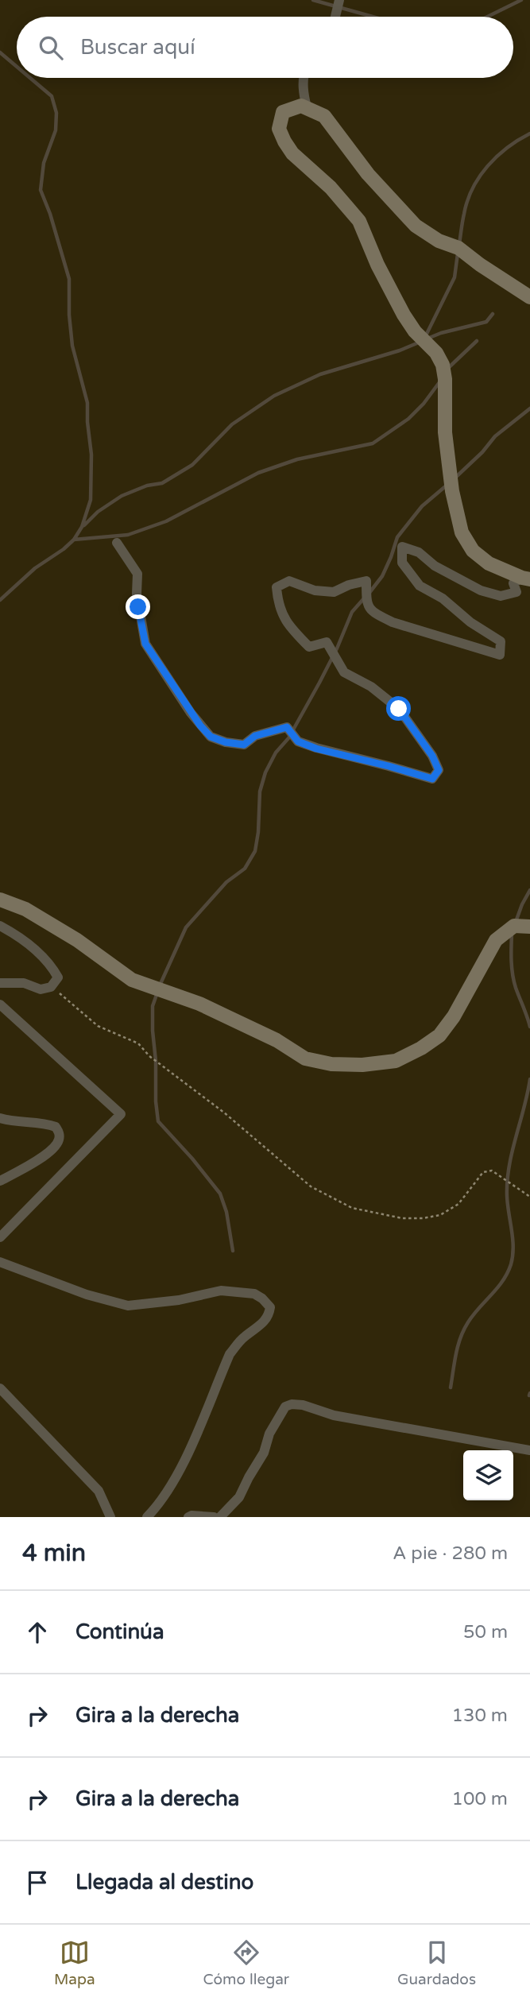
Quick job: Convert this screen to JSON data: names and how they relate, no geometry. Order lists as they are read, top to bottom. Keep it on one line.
{"page":{"search":"Buscar aquí","heading":["4 min","A pie · 280 m"],"list":[["Continúa","50 m"],["Gira a la derecha","130 m"],["Gira a la derecha","100 m"],"Llegada al destino"],"nav":["Mapa","Cómo llegar","Guardados"]}}
